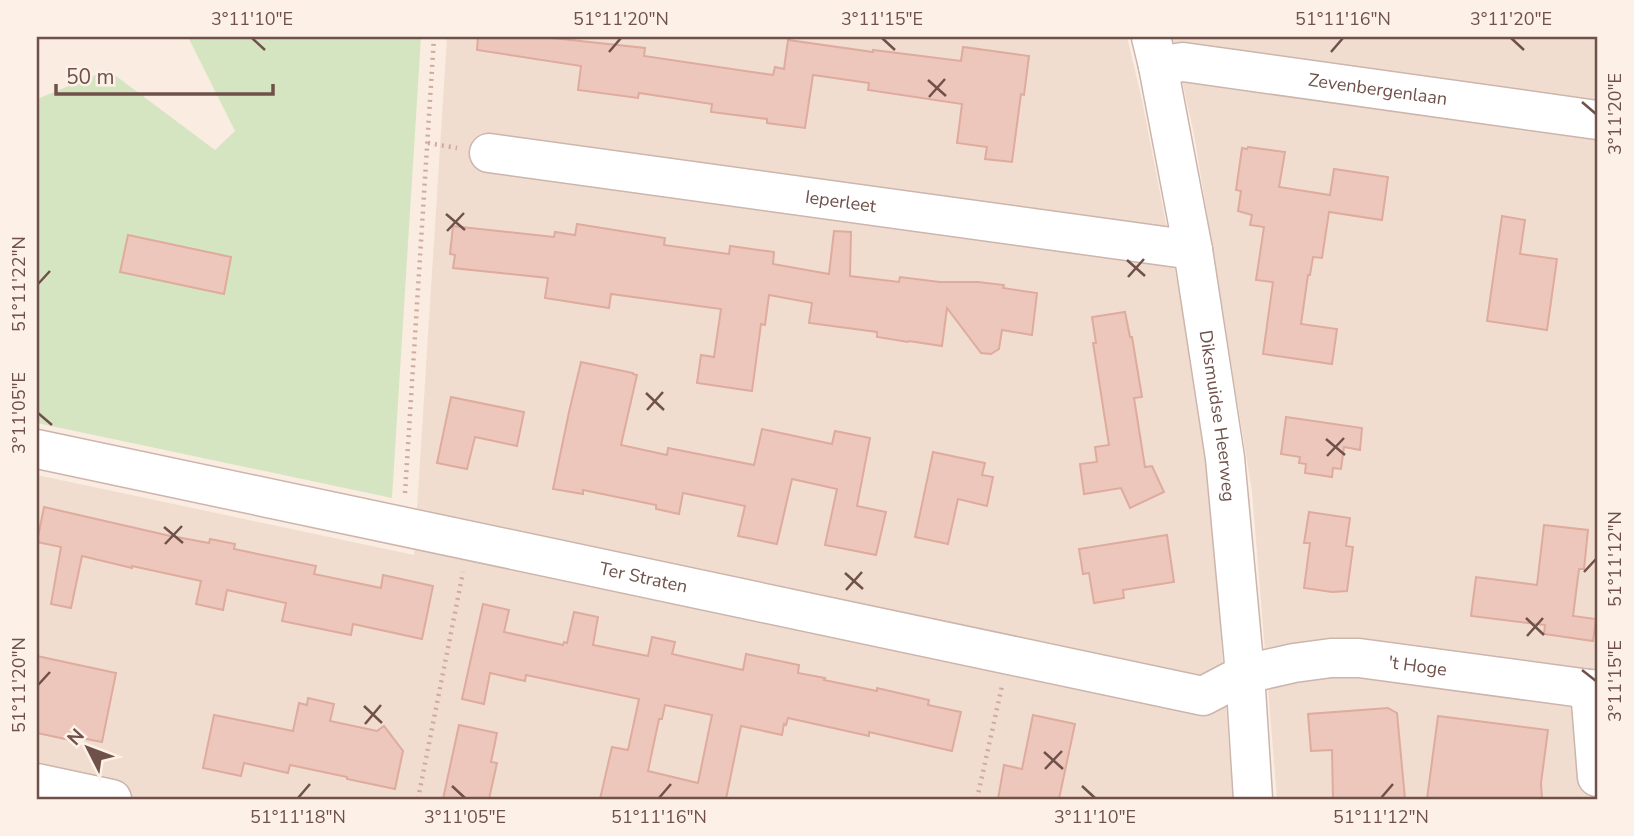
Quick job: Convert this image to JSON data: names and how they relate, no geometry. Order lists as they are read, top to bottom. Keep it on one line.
{"streets":{"street":["Zevenbergenlaan","Ieperleet","Diksmuidse Heerweg","Ter Straten","'t Hoge"]},"crossings":[["Zevenbergenlaan","Diksmuidse Heerweg"],["Ieperleet","Diksmuidse Heerweg"],["Diksmuidse Heerweg","Ter Straten"],["Diksmuidse Heerweg","'t Hoge"],["Ter Straten","'t Hoge"]],"scale_bar":"50 m","north":"top left","coordinates":["3°11'10\"E","51°11'20\"N","3°11'15\"E","51°11'16\"N","3°11'20\"E","51°11'22\"N","3°11'05\"E","51°11'12\"N","51°11'18\"N"]}
